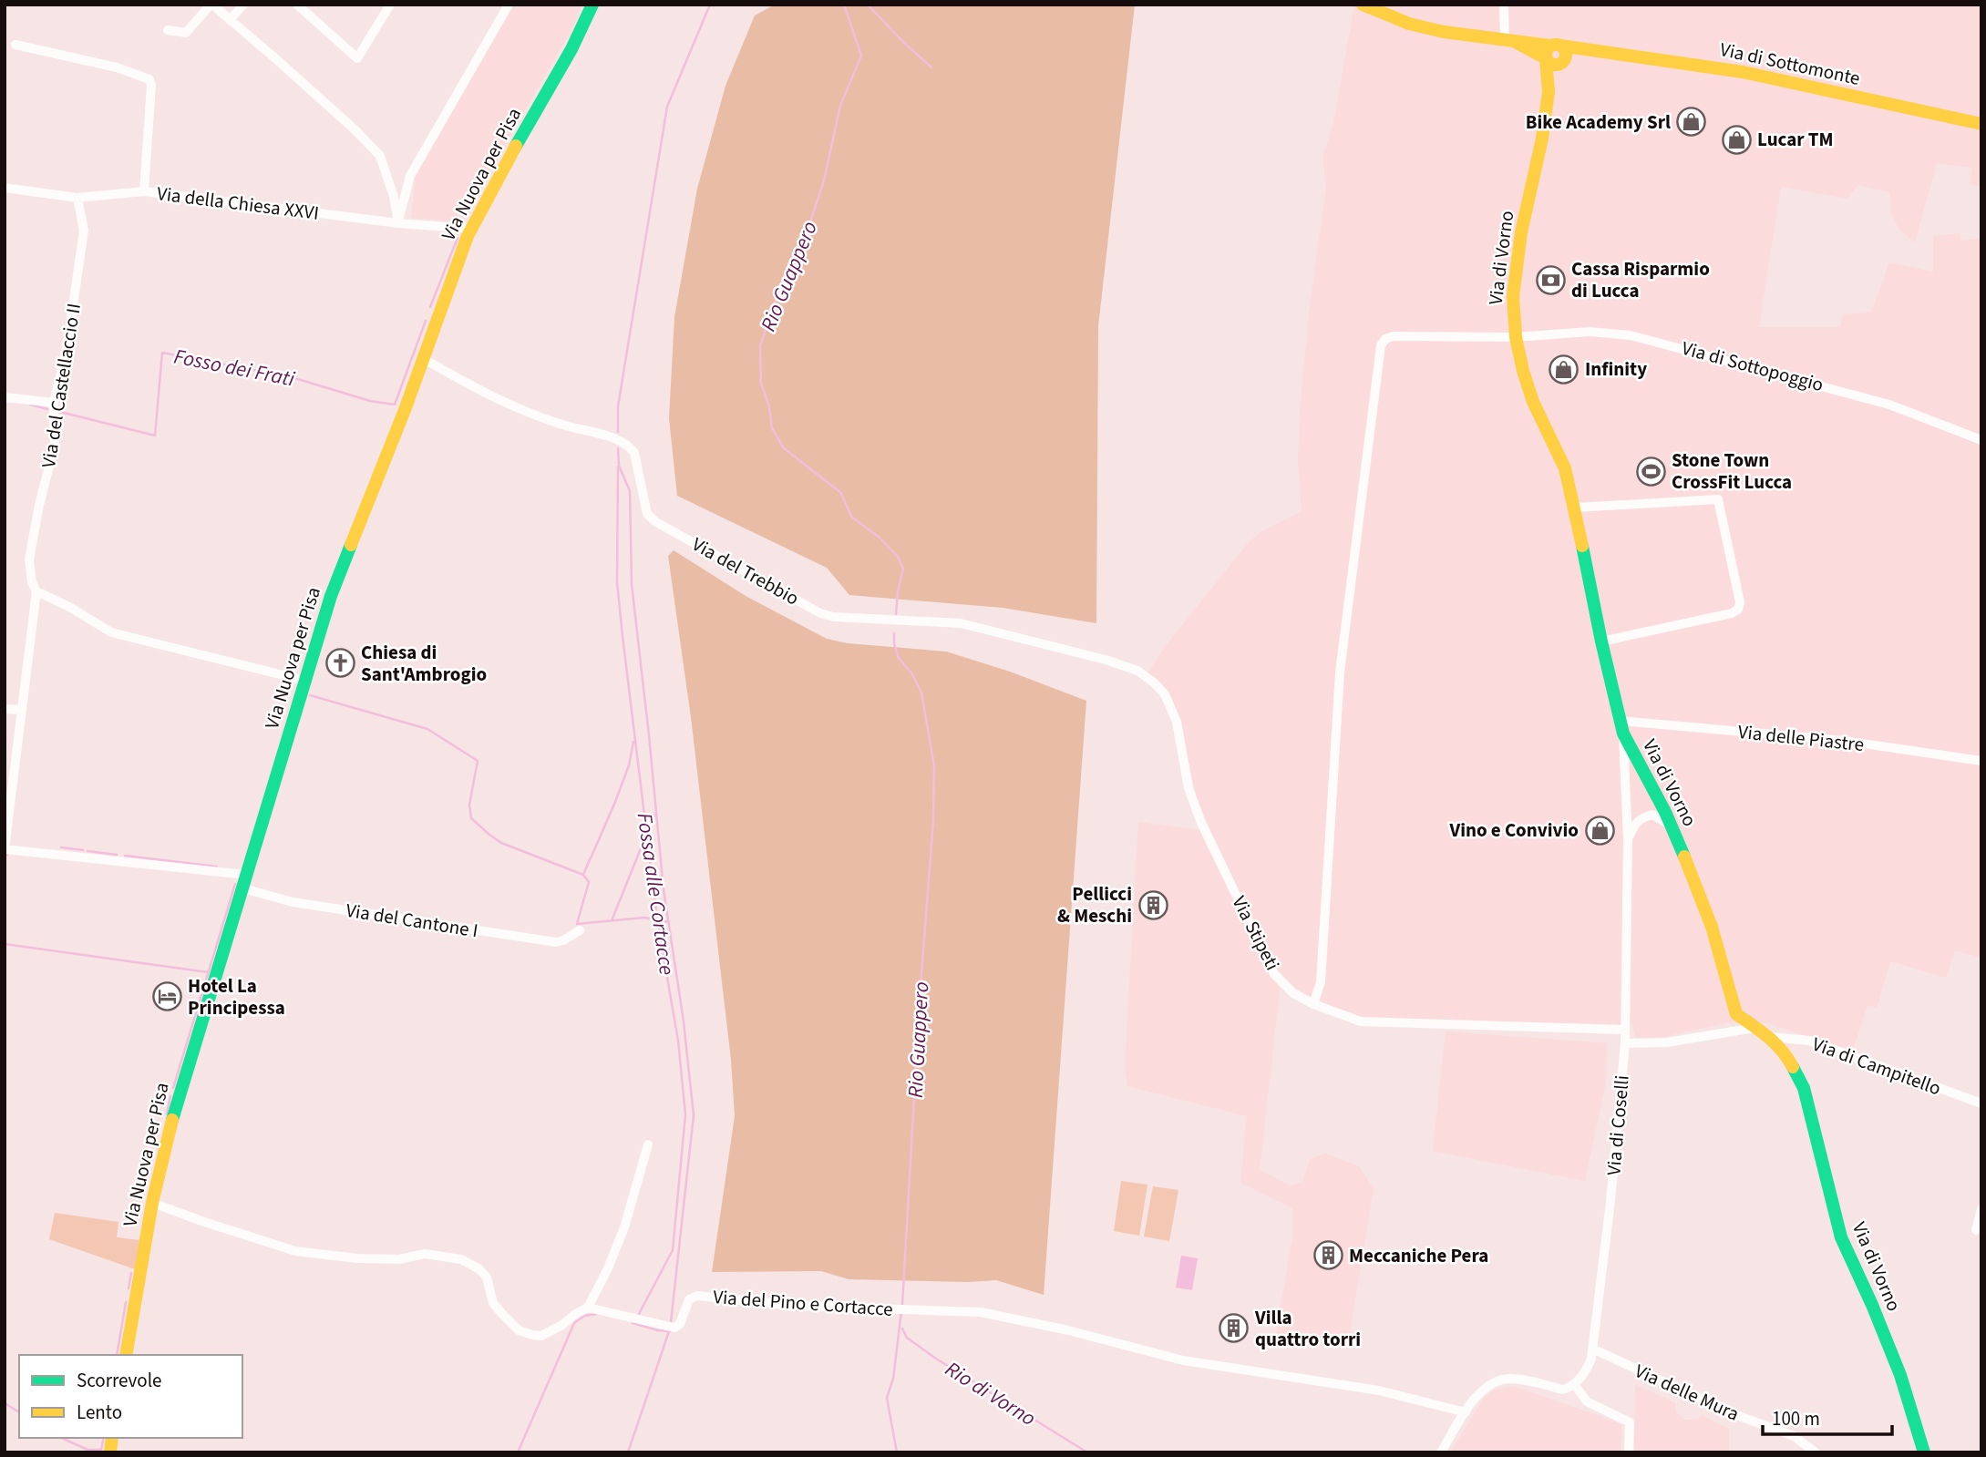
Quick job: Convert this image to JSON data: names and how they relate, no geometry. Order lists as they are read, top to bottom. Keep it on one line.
{"streets":{"main road":["Via di Sottomonte","Via Nuova per Pisa","Via di Vorno"],"street":["Via della Chiesa XXVI","Via di Sottopoggio","Via del Castellaccio II","Via del Trebbio","Via delle Piastre","Via del Cantone I","Via Stipeti","Via di Campitello","Via di Coselli","Via del Pino e Cortacce","Via delle Mura"]},"crossings":[["Via di Sottomonte","Via di Vorno"],["Via Nuova per Pisa","Via della Chiesa XXVI"],["Via Nuova per Pisa","Via del Trebbio"],["Via Nuova per Pisa","Via del Cantone I"],["Via della Chiesa XXVI","Via del Castellaccio II"],["Via di Vorno","Via di Sottopoggio"],["Via di Vorno","Via delle Piastre"],["Via di Vorno","Via di Campitello"],["Via di Vorno","Via di Coselli"],["Via di Sottopoggio","Via Stipeti"],["Via del Trebbio","Via Stipeti"],["Via delle Piastre","Via di Coselli"],["Via Stipeti","Via di Coselli"],["Via di Coselli","Via delle Mura"]],"water":["Rio Guappero","Fosso dei Frati","Fossa alle Cortacce","Rio di Vorno"],"places":{"shop":["Bike Academy Srl","Lucar TM","Infinity","Vino e Convivio"],"bank":["Cassa Risparmio di Lucca"],"sports":["Stone Town CrossFit Lucca"],"church":["Chiesa di Sant'Ambrogio"],"building":["Pellicci & Meschi","Meccaniche Pera","Villa quattro torri"],"hotel":["Hotel La Principessa"]},"legend":["Scorrevole","Lento"],"scale_bar":"100 m"}
